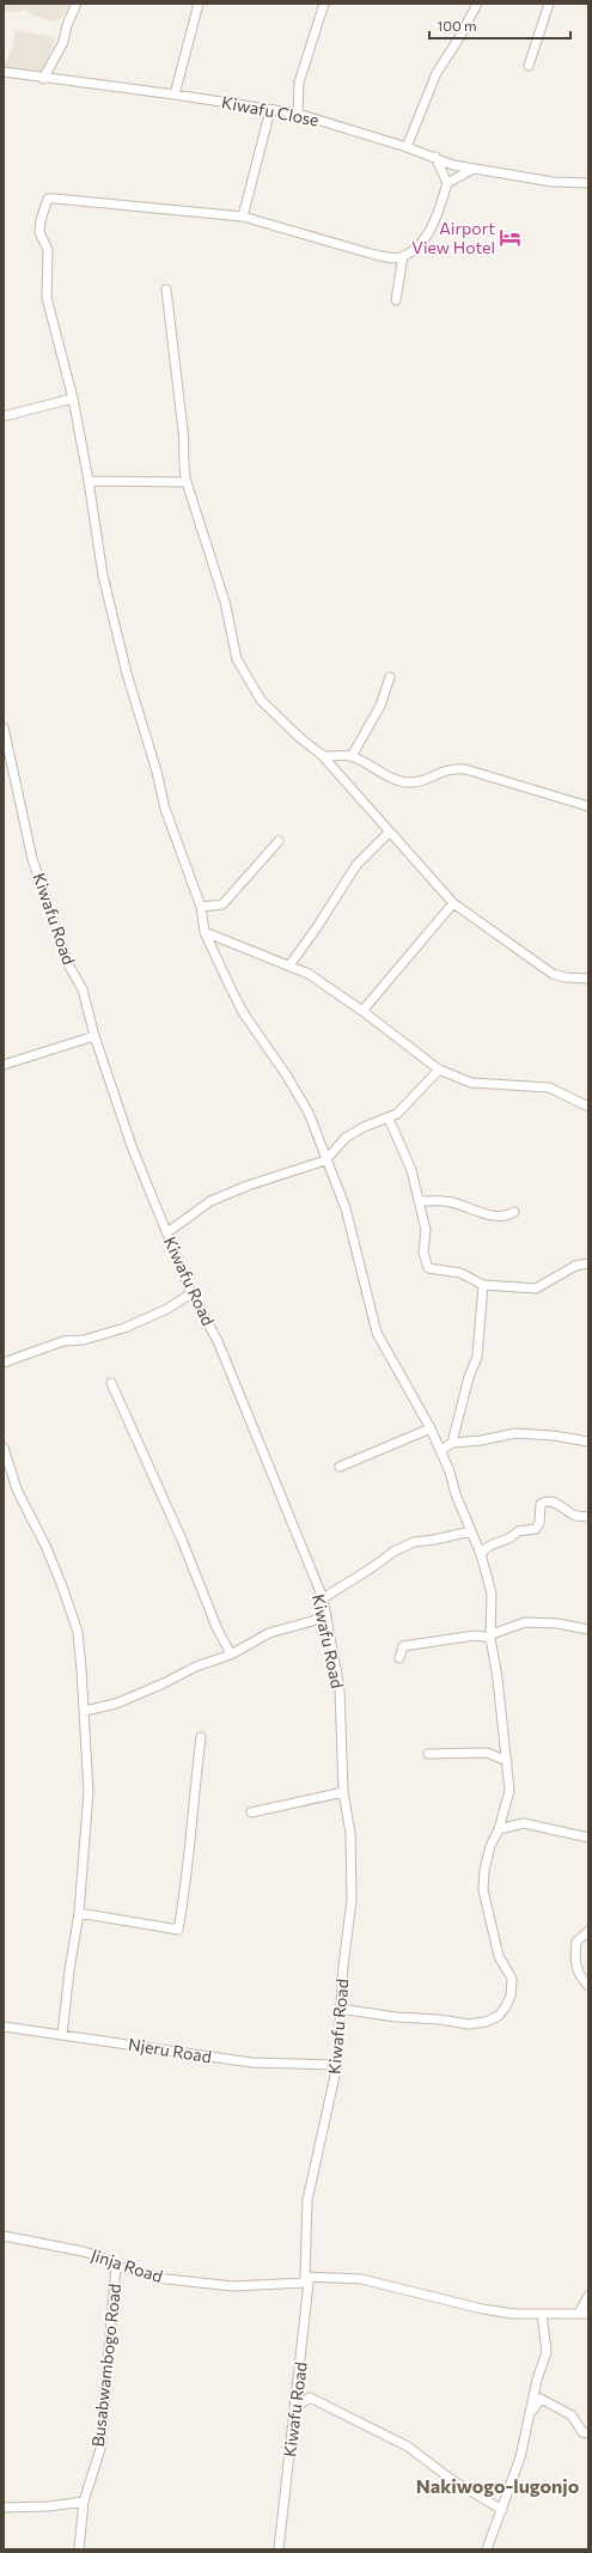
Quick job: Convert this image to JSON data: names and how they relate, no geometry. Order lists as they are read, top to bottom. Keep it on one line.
{"streets":{"street":["Kiwafu Close","Kiwafu Road","Njeru Road","Jinja Road","Busabwambogo Road"]},"crossings":[["Kiwafu Road","Njeru Road"],["Kiwafu Road","Jinja Road"],["Jinja Road","Busabwambogo Road"]],"districts":["Nakiwogo-lugonjo"],"places":{"hotel":["Airport View Hotel"]},"scale_bar":"100 m"}
